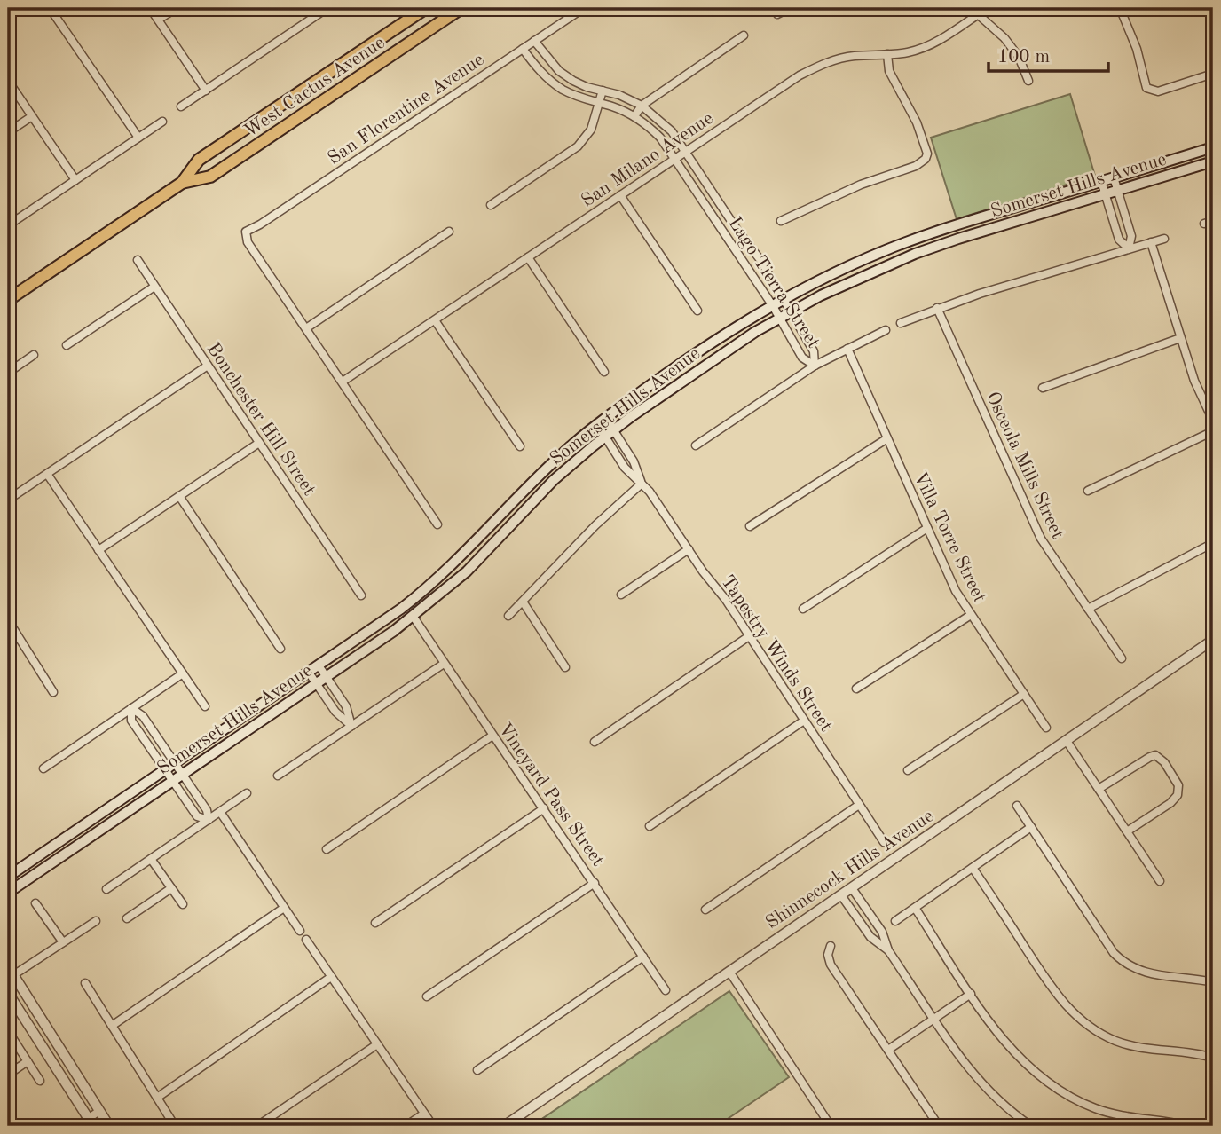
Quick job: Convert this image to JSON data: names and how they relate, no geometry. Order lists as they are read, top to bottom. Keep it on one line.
{"streets":{"main road":["West Cactus Avenue","Somerset Hills Avenue"],"street":["San Florentine Avenue","San Milano Avenue","Lago Tierra Street","Bonchester Hill Street","Osceola Mills Street","Villa Torre Street","Tapestry Winds Street","Vineyard Pass Street","Shinnecock Hills Avenue"]},"crossings":[["San Florentine Avenue","Lago Tierra Street"],["San Milano Avenue","Lago Tierra Street"],["Somerset Hills Avenue","Lago Tierra Street"],["Somerset Hills Avenue","Tapestry Winds Street"],["Somerset Hills Avenue","Vineyard Pass Street"]],"scale_bar":"100 m"}
